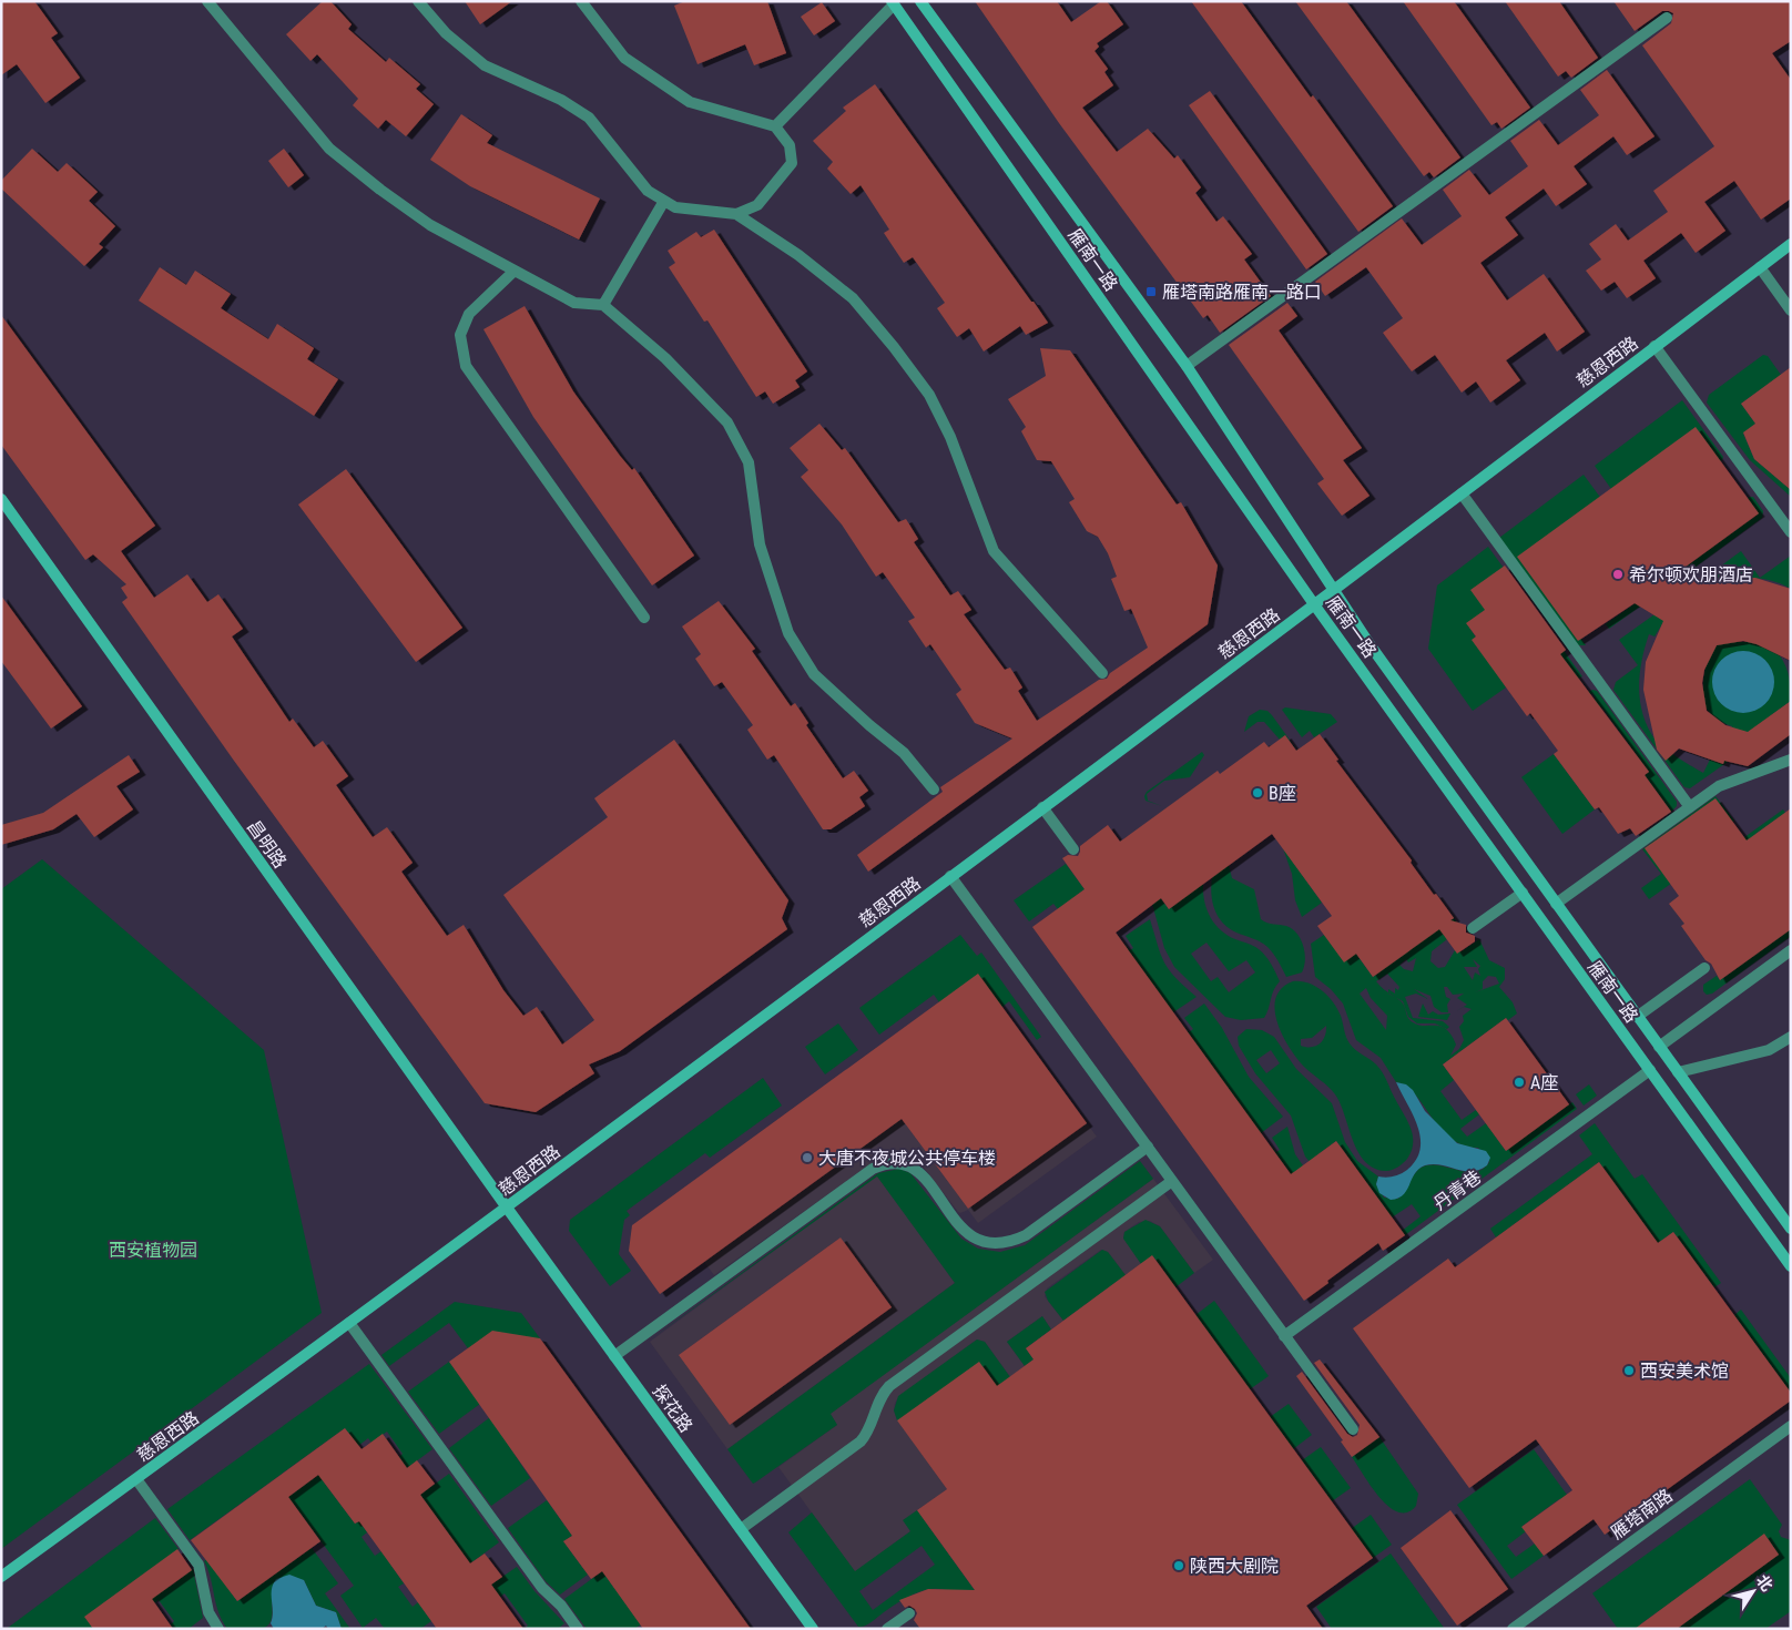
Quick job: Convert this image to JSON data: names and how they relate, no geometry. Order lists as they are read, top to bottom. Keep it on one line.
{"streets":{"street":["雁南一路","慈恩西路","昌明路","丹青巷","探花路","雁塔南路"]},"crossings":[["雁南一路","慈恩西路"],["雁南一路","丹青巷"],["慈恩西路","昌明路"],["慈恩西路","探花路"],["昌明路","探花路"]],"parks":["西安植物园"],"places":{"transit":["雁塔南路雁南一路口"],"other":["希尔顿欢朋酒店","B座","A座","大唐不夜城公共停车楼","西安美术馆","陕西大剧院"]},"north":"top right"}
